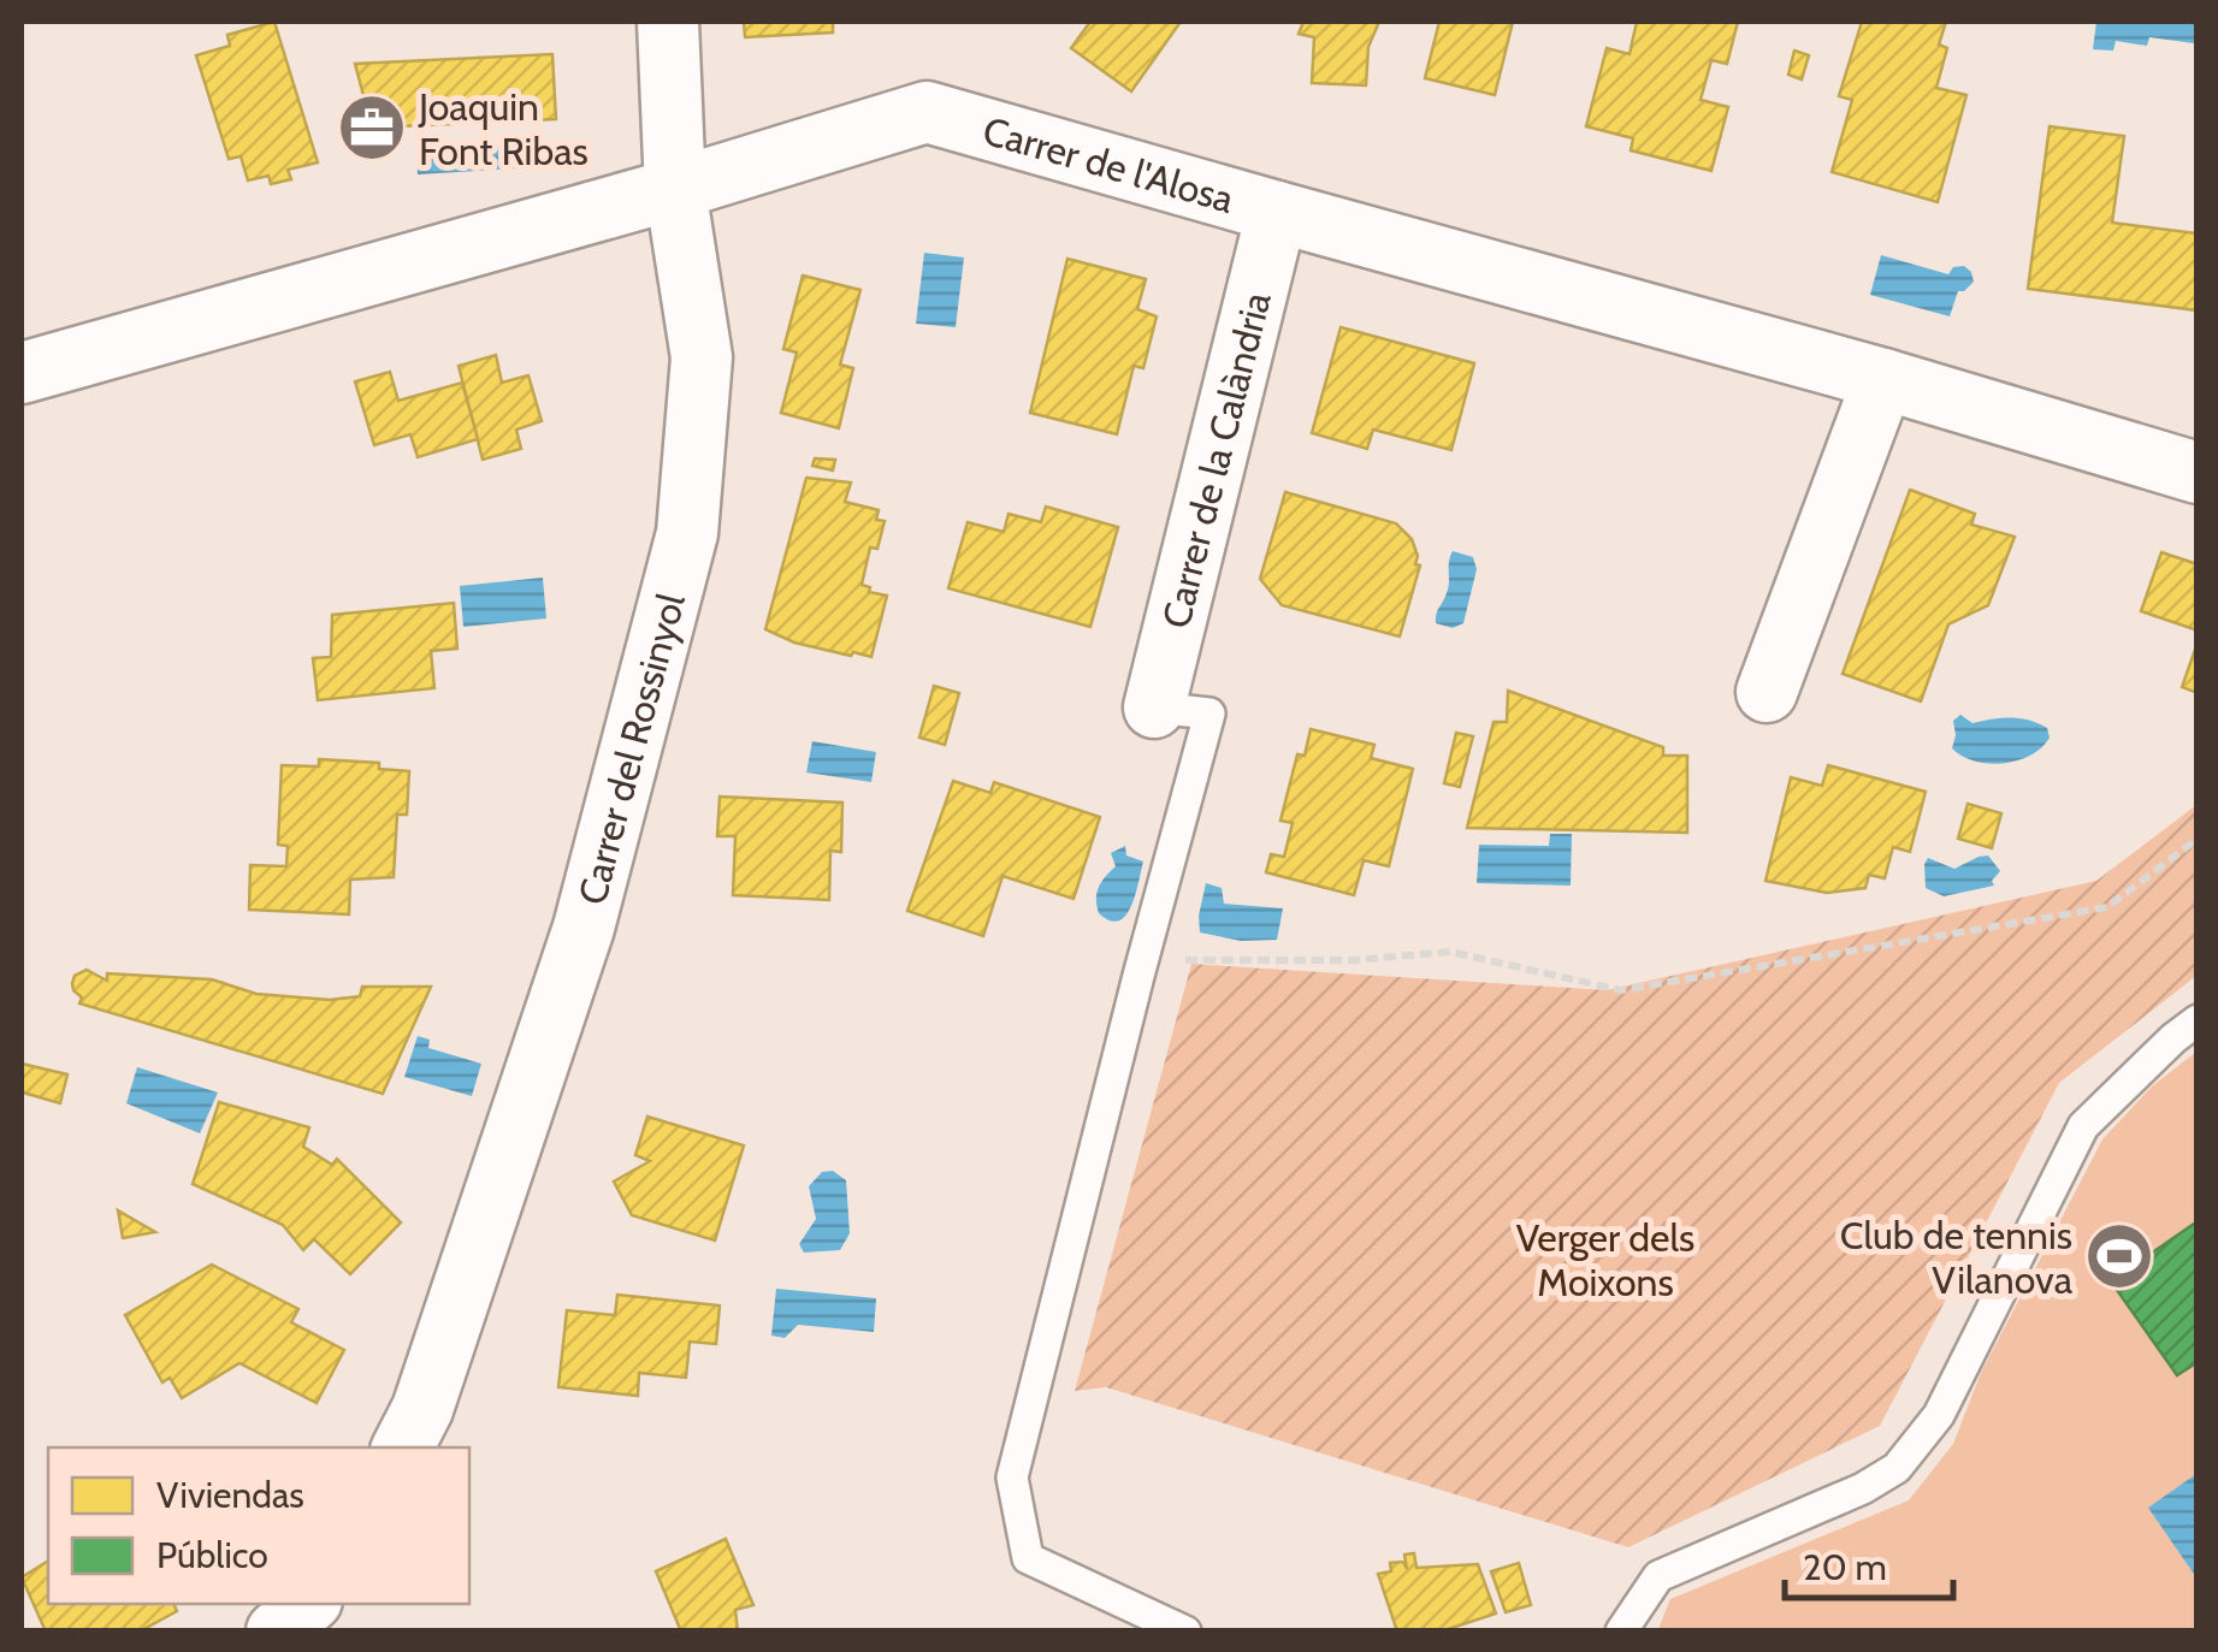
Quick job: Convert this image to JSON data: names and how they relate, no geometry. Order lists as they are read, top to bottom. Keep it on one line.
{"streets":{"street":["Carrer de l'Alosa","Carrer de la Calàndria","Carrer del Rossinyol"]},"crossings":[["Carrer de l'Alosa","Carrer de la Calàndria"],["Carrer de l'Alosa","Carrer del Rossinyol"]],"parks":["Verger dels Moixons"],"places":{"office":["Joaquin Font Ribas"],"sports":["Club de tennis Vilanova"]},"legend":["Viviendas","Público"],"scale_bar":"20 m"}
